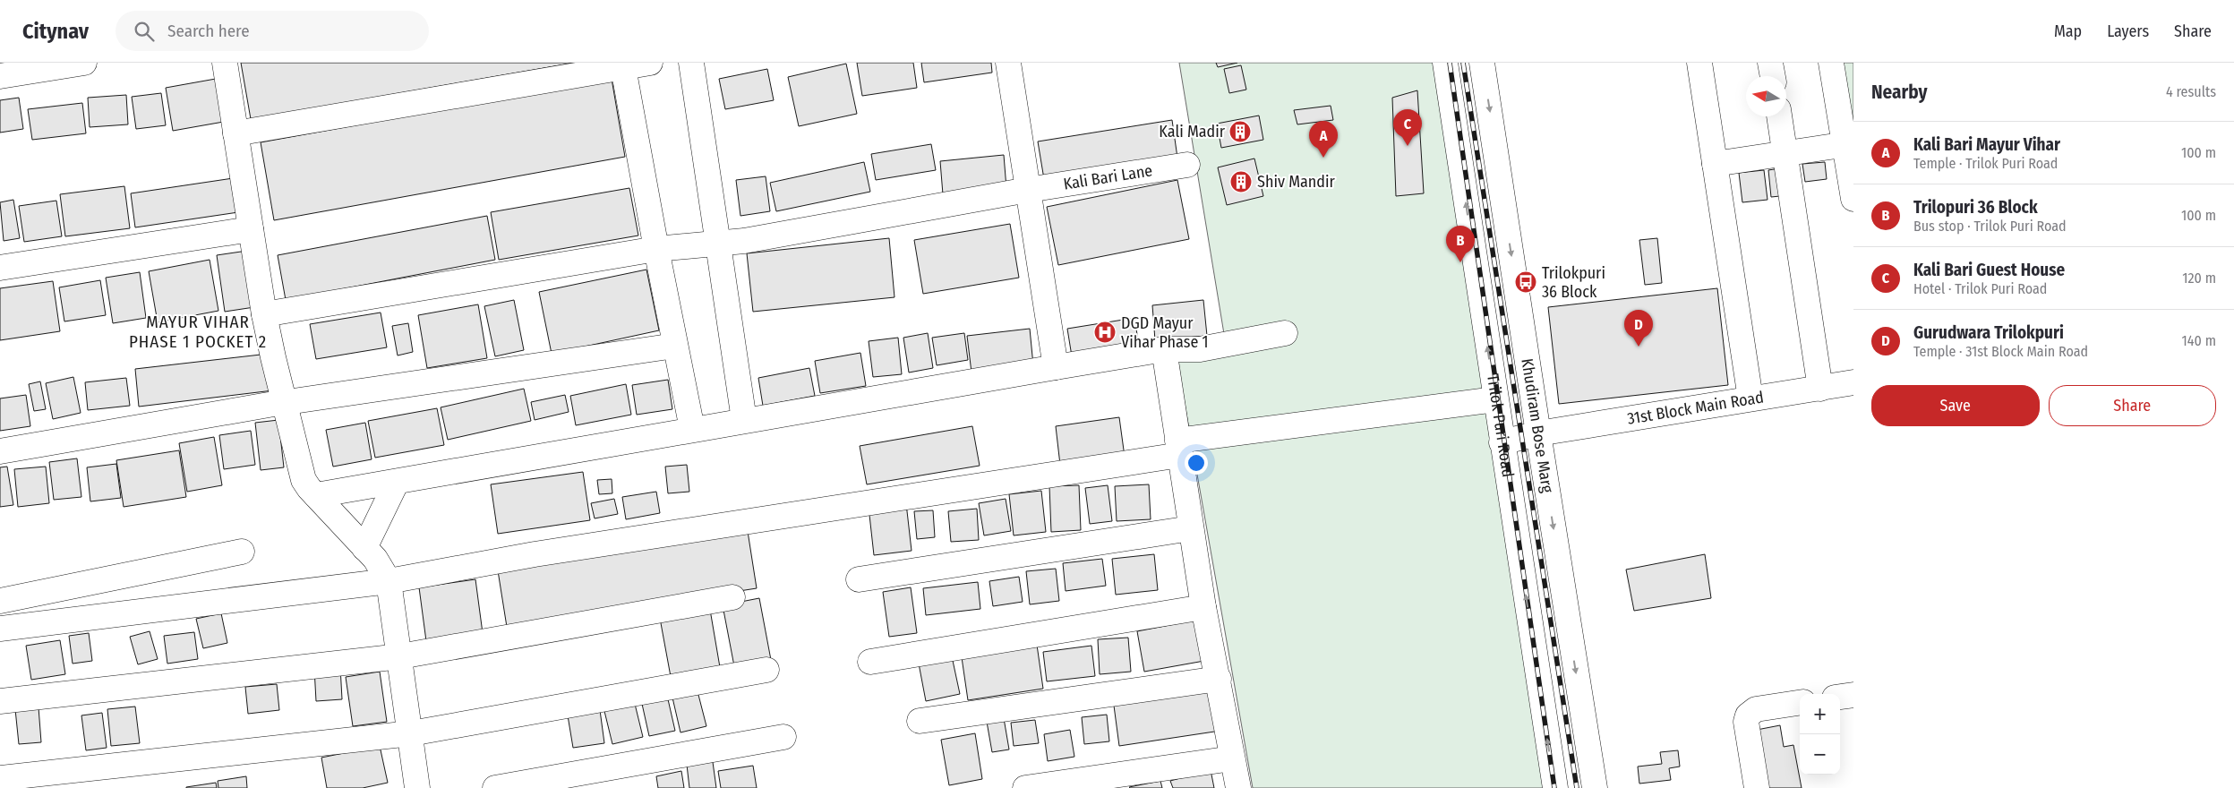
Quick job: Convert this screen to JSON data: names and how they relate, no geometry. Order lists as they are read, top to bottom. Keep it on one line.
{"streets":{"street":["Kali Bari Lane","31st Block Main Road","Trilok Puri Road","Khudiram Bose Marg"]},"crossings":[["31st Block Main Road","Trilok Puri Road"],["31st Block Main Road","Khudiram Bose Marg"]],"one_way":["Trilok Puri Road"],"districts":["MAYUR VIHAR PHASE 1 POCKET 2"],"places":{"building":["Kali Madir","Shiv Mandir"],"bus stop":["Trilokpuri 36 Block"],"hospital":["DGD Mayur Vihar Phase 1"]},"north":"left","page":{"header":"Citynav","search":"Search here","nav":["Map","Layers","Share"],"heading":["Nearby","4 results"],"pins":["C","A","B","D"],"list":[{"mark":"A","name":"Kali Bari Mayur Vihar","note":"Temple · Trilok Puri Road","value":"100 m"},{"mark":"B","name":"Trilopuri 36 Block","note":"Bus stop · Trilok Puri Road","value":"100 m"},{"mark":"C","name":"Kali Bari Guest House","note":"Hotel · Trilok Puri Road","value":"120 m"},{"mark":"D","name":"Gurudwara Trilokpuri","note":"Temple · 31st Block Main Road","value":"140 m"}],"buttons":["Save","Share"],"map_buttons":["+","−"]}}
